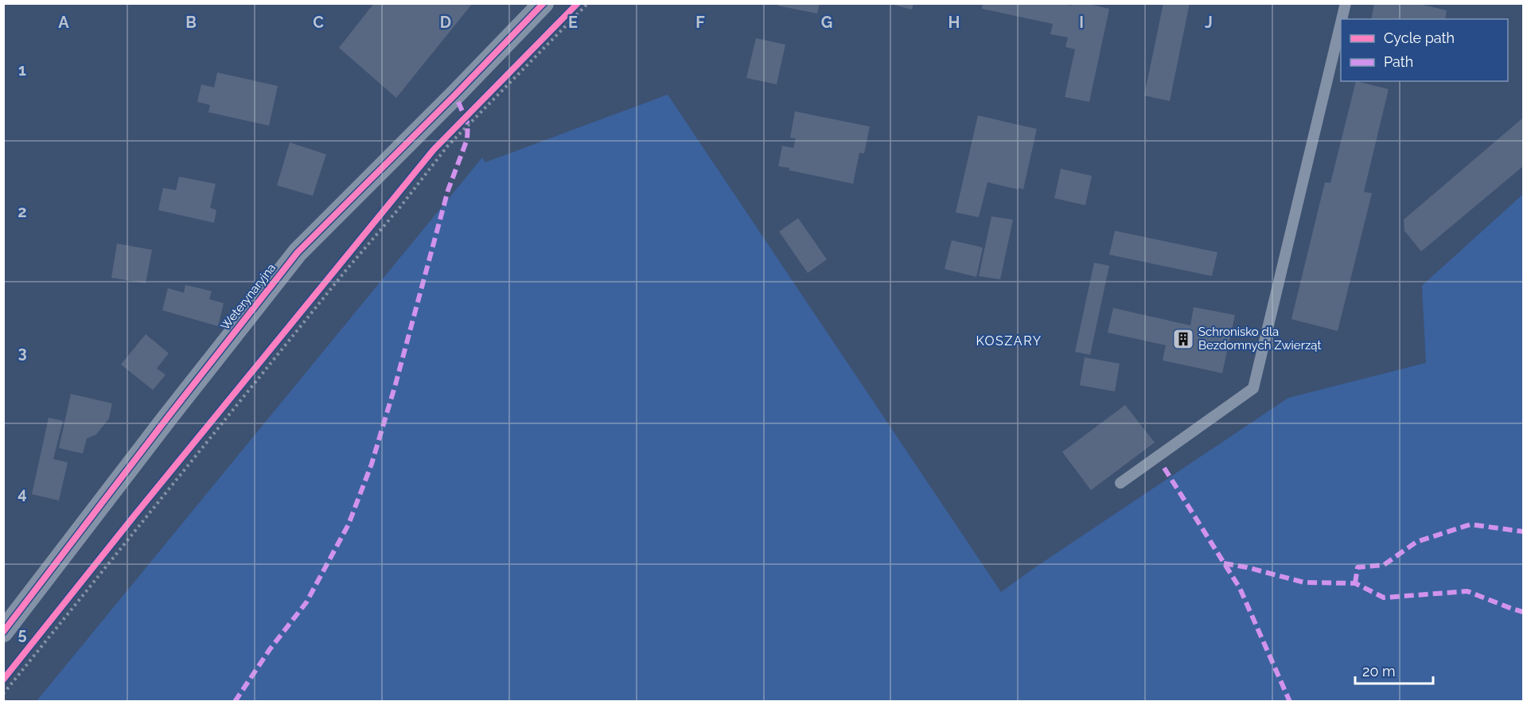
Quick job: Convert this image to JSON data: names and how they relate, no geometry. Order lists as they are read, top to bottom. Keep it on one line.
{"streets":{"street":["Weterynaryjna"]},"districts":["KOSZARY"],"places":{"building":["Schronisko dla Bezdomnych Zwierząt"]},"legend":["Cycle path","Path"],"scale_bar":"20 m","grid":{"columns":["A","B","C","D","E","F","G","H","I","J"],"rows":["1","2","3","4","5"]}}
